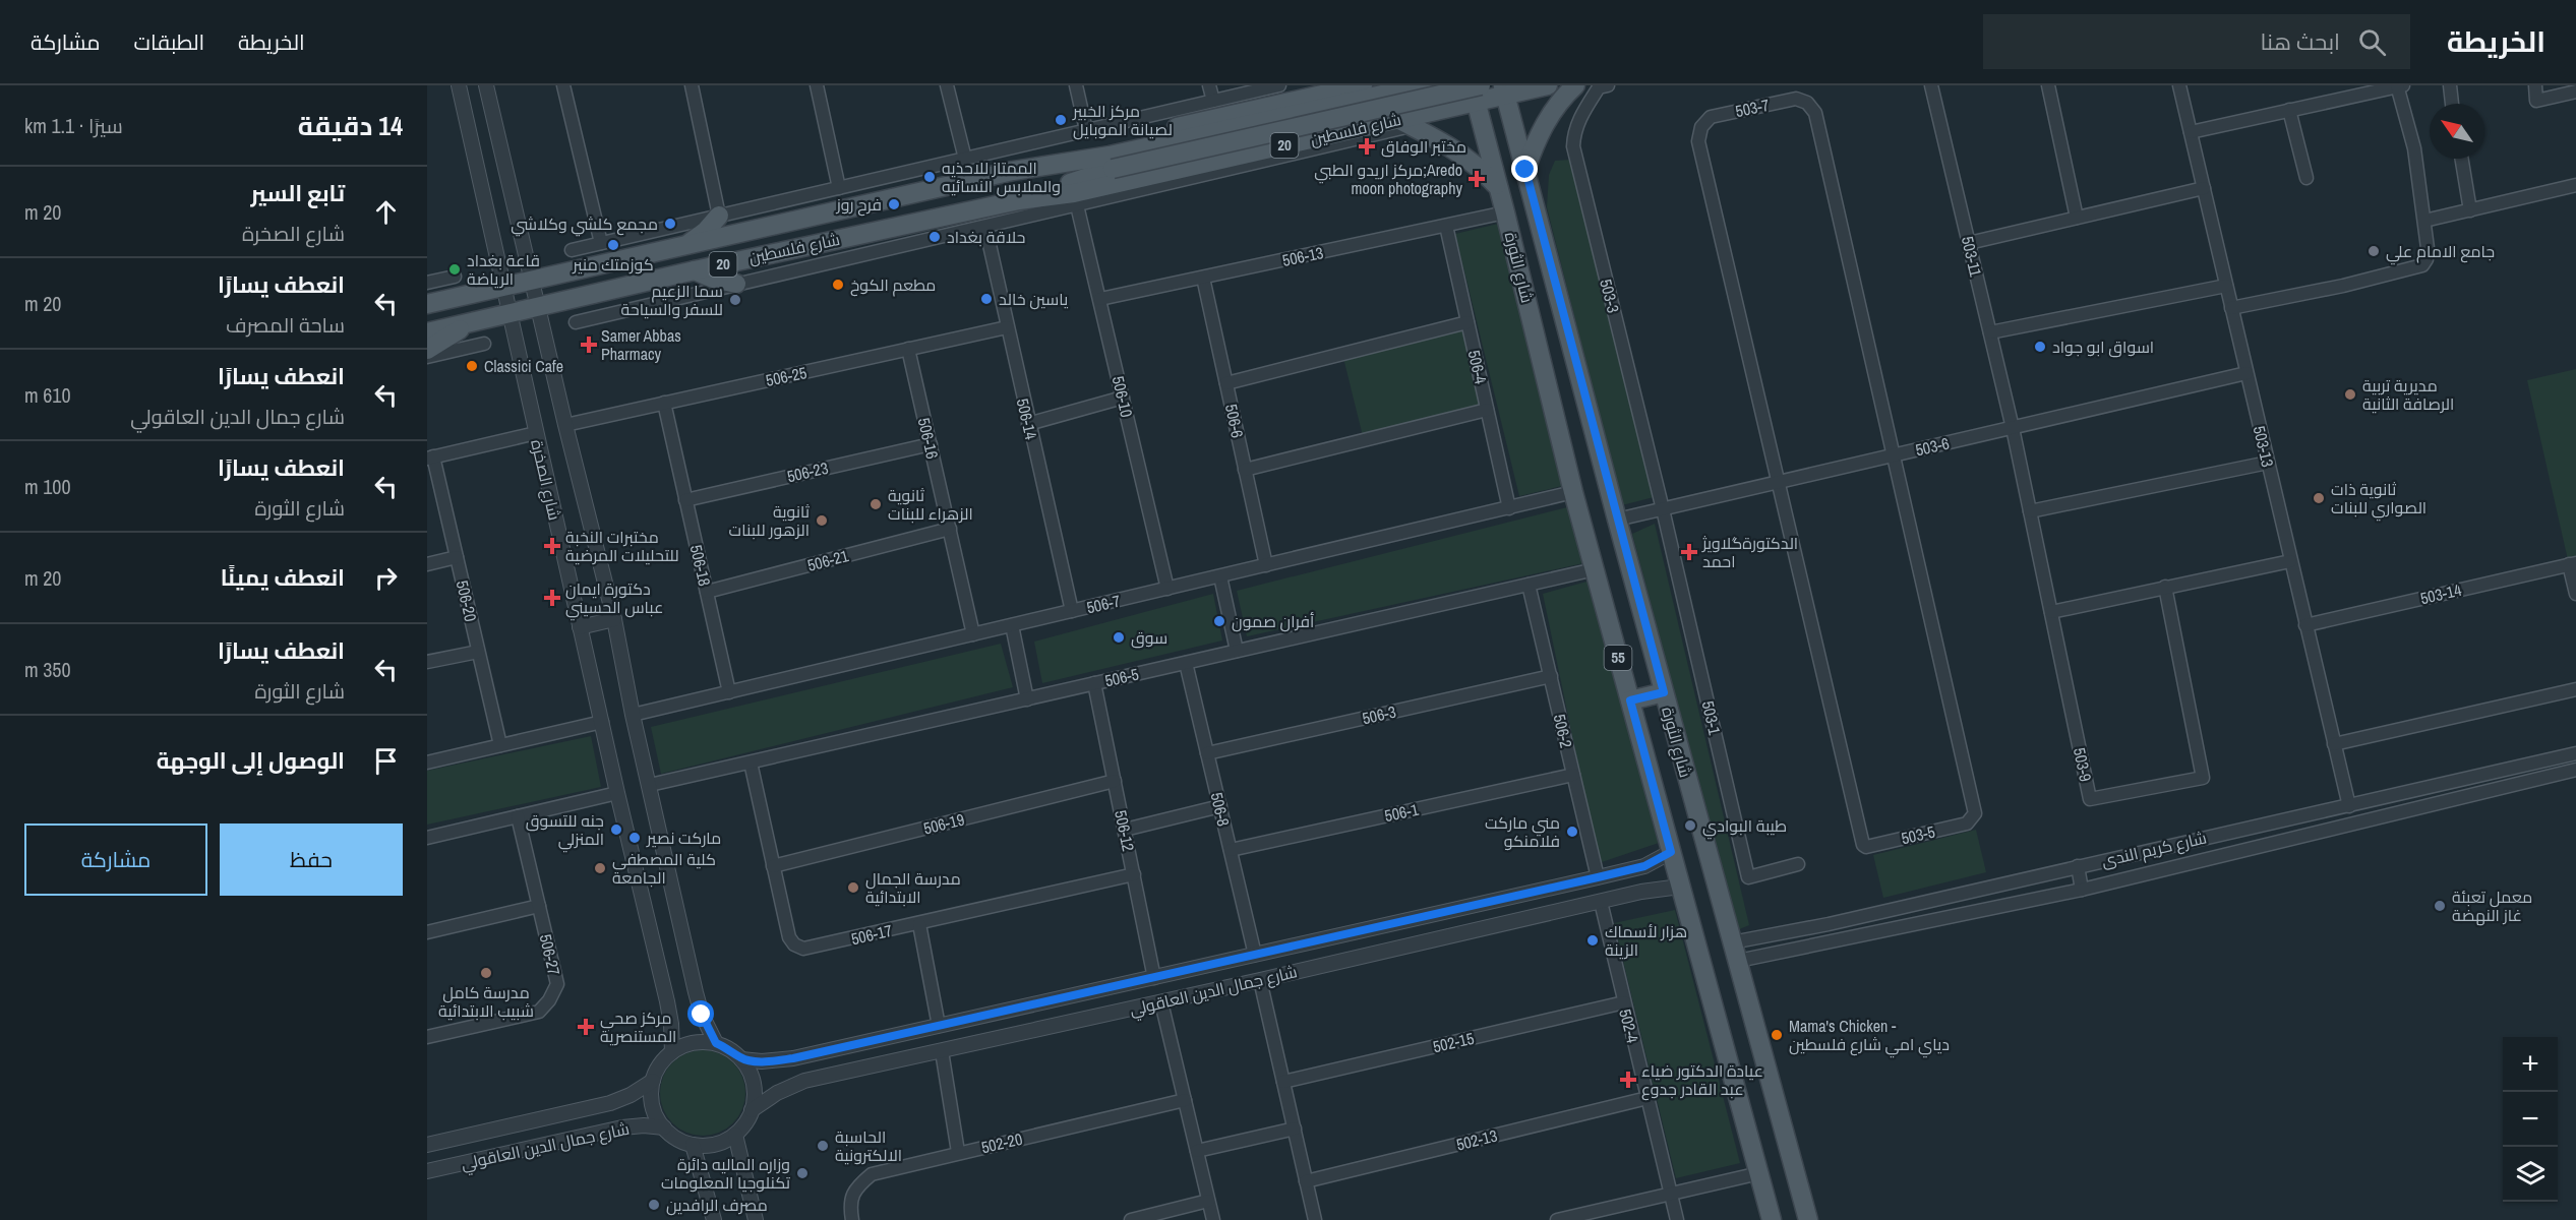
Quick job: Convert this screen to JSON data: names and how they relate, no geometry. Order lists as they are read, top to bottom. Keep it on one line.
{"streets":{"main road":["شارع فلسطين","20","شارع الثورة","55"],"street":["503-7","506-13","503-11","503-3","506-4","506-25","506-10","506-14","506-6","506-16","503-6","503-13","506-23","شارع الصخرة","506-21","506-18","503-14","506-20","506-7","506-5","506-3","503-1","506-2","503-9","506-8","506-1","506-19","506-12","503-5","شارع كريم الندى","506-17","506-27","شارع جمال الدين العاقولي","502-4","502-15","502-13","502-20"]},"crossings":[["503-7","503-6"],["503-7","503-5"],["شارع فلسطين","شارع الثورة"],["شارع فلسطين","شارع الصخرة"],["506-13","شارع الثورة"],["506-13","506-4"],["506-13","506-10"],["506-13","506-6"],["503-11","503-6"],["503-11","503-9"],["شارع الثورة","503-6"],["شارع الثورة","506-7"],["شارع الثورة","506-5"],["شارع الثورة","شارع كريم الندى"],["شارع الثورة","شارع جمال الدين العاقولي"],["503-3","503-6"],["503-3","503-1"],["506-4","506-7"],["506-25","506-14"],["506-25","506-16"],["506-25","شارع الصخرة"],["506-25","506-18"],["506-10","506-7"],["506-14","506-7"],["506-6","506-7"],["506-16","506-23"],["506-16","506-21"],["506-16","506-7"],["503-6","503-13"],["503-6","503-1"],["503-6","503-9"],["503-6","503-5"],["503-13","503-14"],["503-13","شارع كريم الندى"],["506-23","506-18"],["شارع الصخرة","506-7"],["شارع الصخرة","506-5"],["شارع الصخرة","شارع جمال الدين العاقولي"],["506-21","506-18"],["506-18","506-7"],["506-5","506-2"],["506-5","506-8"],["506-5","506-12"],["506-5","506-17"],["506-3","506-2"],["506-3","506-8"],["506-2","506-1"],["506-2","شارع جمال الدين العاقولي"],["506-8","506-1"],["506-8","شارع جمال الدين العاقولي"],["506-19","506-12"],["506-19","506-17"],["506-12","506-17"],["506-12","شارع جمال الدين العاقولي"],["شارع جمال الدين العاقولي","502-4"],["502-4","502-15"],["502-4","502-13"]],"places":{"other":["مركز الخبير لصيانة الموبايل","الممتاز للاحذيه والملابس النسائيه","فرح روز","مجمع كلشي وكلاشي","حلاقة بغداد","كوزمتك منير","جامع الامام علي","قاعة بغداد الرياضة","مطعم الكوخ","ياسين خالد","سما الزعيم للسفر والسياحة","اسواق ابو جواد","Classici Cafe","مديرية تربية الرصافة الثانية","ثانوية ذات الصواري للبنات","ثانوية الزهراء للبنات","ثانوية الزهور للبنات","أفران صمون","سوق","طيبة البوادي","جنه للتسوق المنزلي","مني ماركت فلامنكو","ماركت نصير","كلية المصطفى الجامعة","مدرسة الجمال الابتدائية","معمل تعبئة غاز النهضة","هزار لأسماك الزينة","مدرسة كامل شبيب الابتدائية","Mama's Chicken - دياي امي شارع فلسطين","الحاسبة الالكترونية","وزاره الماليه دائرة تكنلوجيا المعلومات","مصرف الرافدين"],"health":["مختبر الوفاق","مركز اريدو الطبي;Aredo moon photography","Samer Abbas Pharmacy","مختبرات النخبة للتحليلات المرضية","الدكتورةگلاويژ احمد","دكتورة ايمان عباس الحسيني","مركز صحي المستنصرية","عيادة الدكتور ضياء عبد القادر جدوع"]},"north":"top left","page":{"header":"الخريطة","search":"ابحث هنا","nav":["الخريطة","الطبقات","مشاركة"],"heading":["14 دقيقة","سيرًا · 1.1 km"],"list":[["تابع السير","شارع الصخرة","20 m"],["انعطف يسارًا","ساحة المصرف","20 m"],["انعطف يسارًا","شارع جمال الدين العاقولي","610 m"],["انعطف يسارًا","شارع الثورة","100 m"],["انعطف يمينًا","20 m"],["انعطف يسارًا","شارع الثورة","350 m"],"الوصول إلى الوجهة"],"buttons":["حفظ","مشاركة"],"map_buttons":["+","−"]}}
